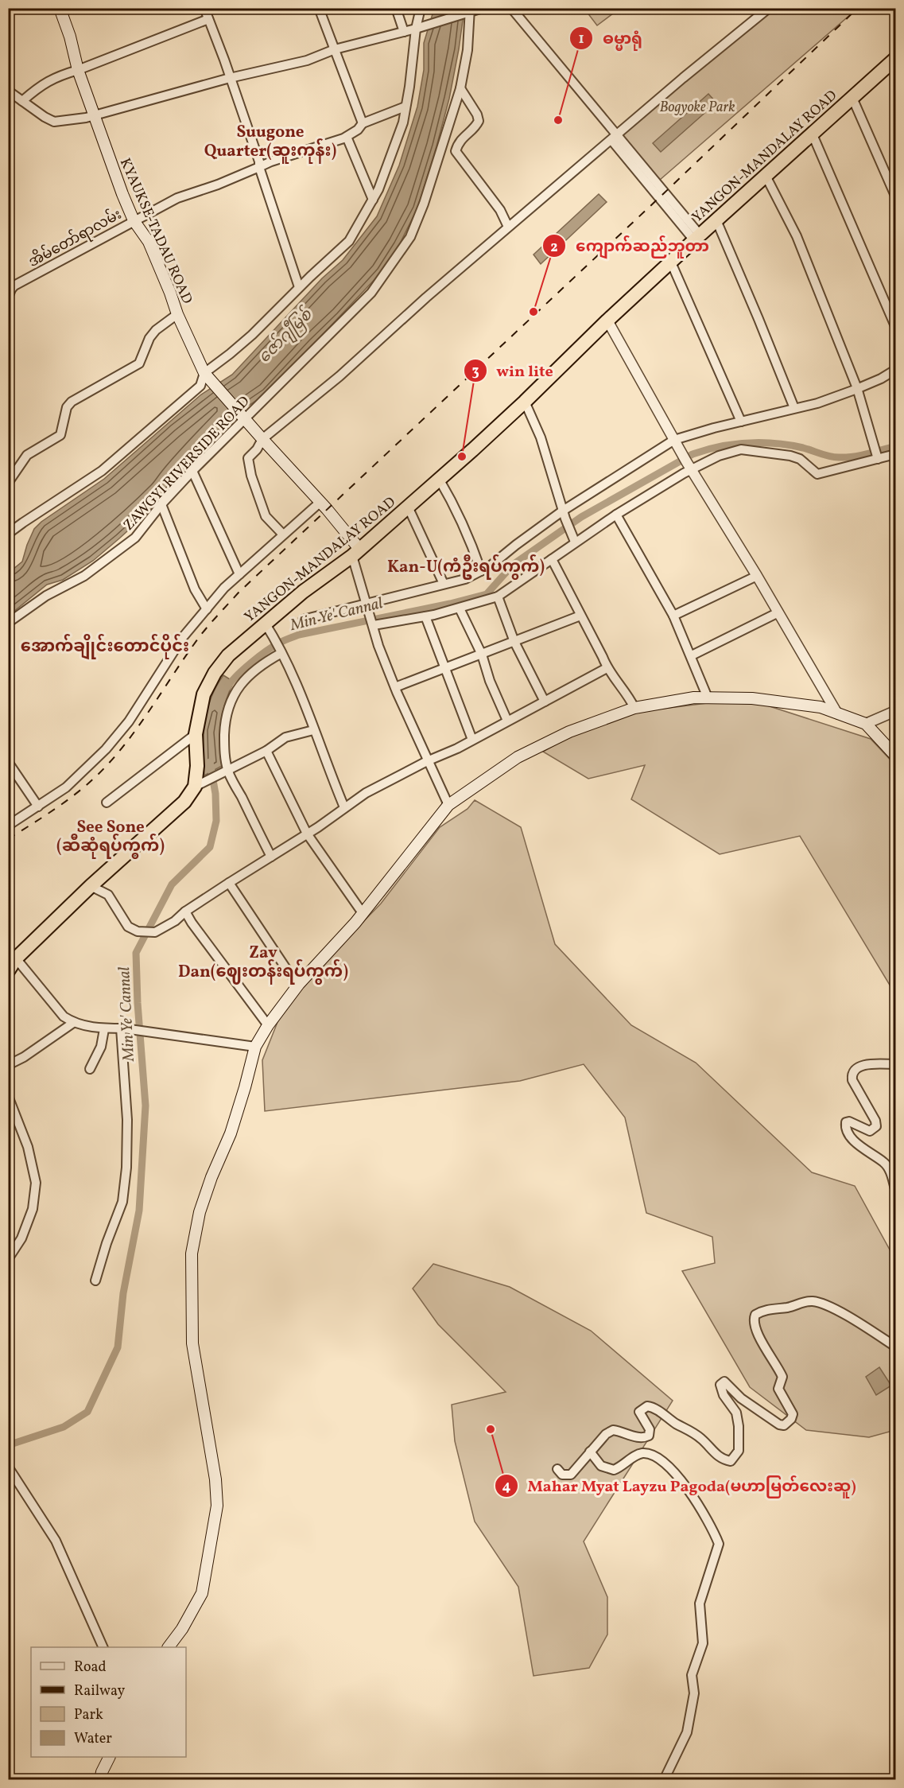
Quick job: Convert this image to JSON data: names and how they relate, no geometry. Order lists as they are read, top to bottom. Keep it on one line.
{"streets":{"highway":["YANGON-MANDALAY ROAD"],"main road":["KYAUKSE-TADAU ROAD"],"street":["အိမ်တော်ရာလမ်း","ZAWGYI RIVERSIDE ROAD"]},"crossings":[["YANGON-MANDALAY ROAD","KYAUKSE-TADAU ROAD"],["KYAUKSE-TADAU ROAD","အိမ်တော်ရာလမ်း"],["KYAUKSE-TADAU ROAD","ZAWGYI RIVERSIDE ROAD"]],"districts":["Suugone Quarter(ဆူးကုန်း)","Kan-U(ကံဦးရပ်ကွက်)","အောက်ချိုင်းတောင်ပိုင်း","See Sone (ဆီဆုံရပ်ကွက်)","Zay Dan(ဈေးတန်းရပ်ကွက်)"],"water":["ဇော်ဂျီမြစ်","Min Ye' Cannal"],"parks":["Bogyoke Park"],"places":["ဓမ္မာရုံ","ကျောက်ဆည်ဘူတာ","win lite","Mahar Myat Layzu Pagoda(မဟာမြတ်လေးဆူ)"],"legend":["Road","Railway","Park","Water"]}
